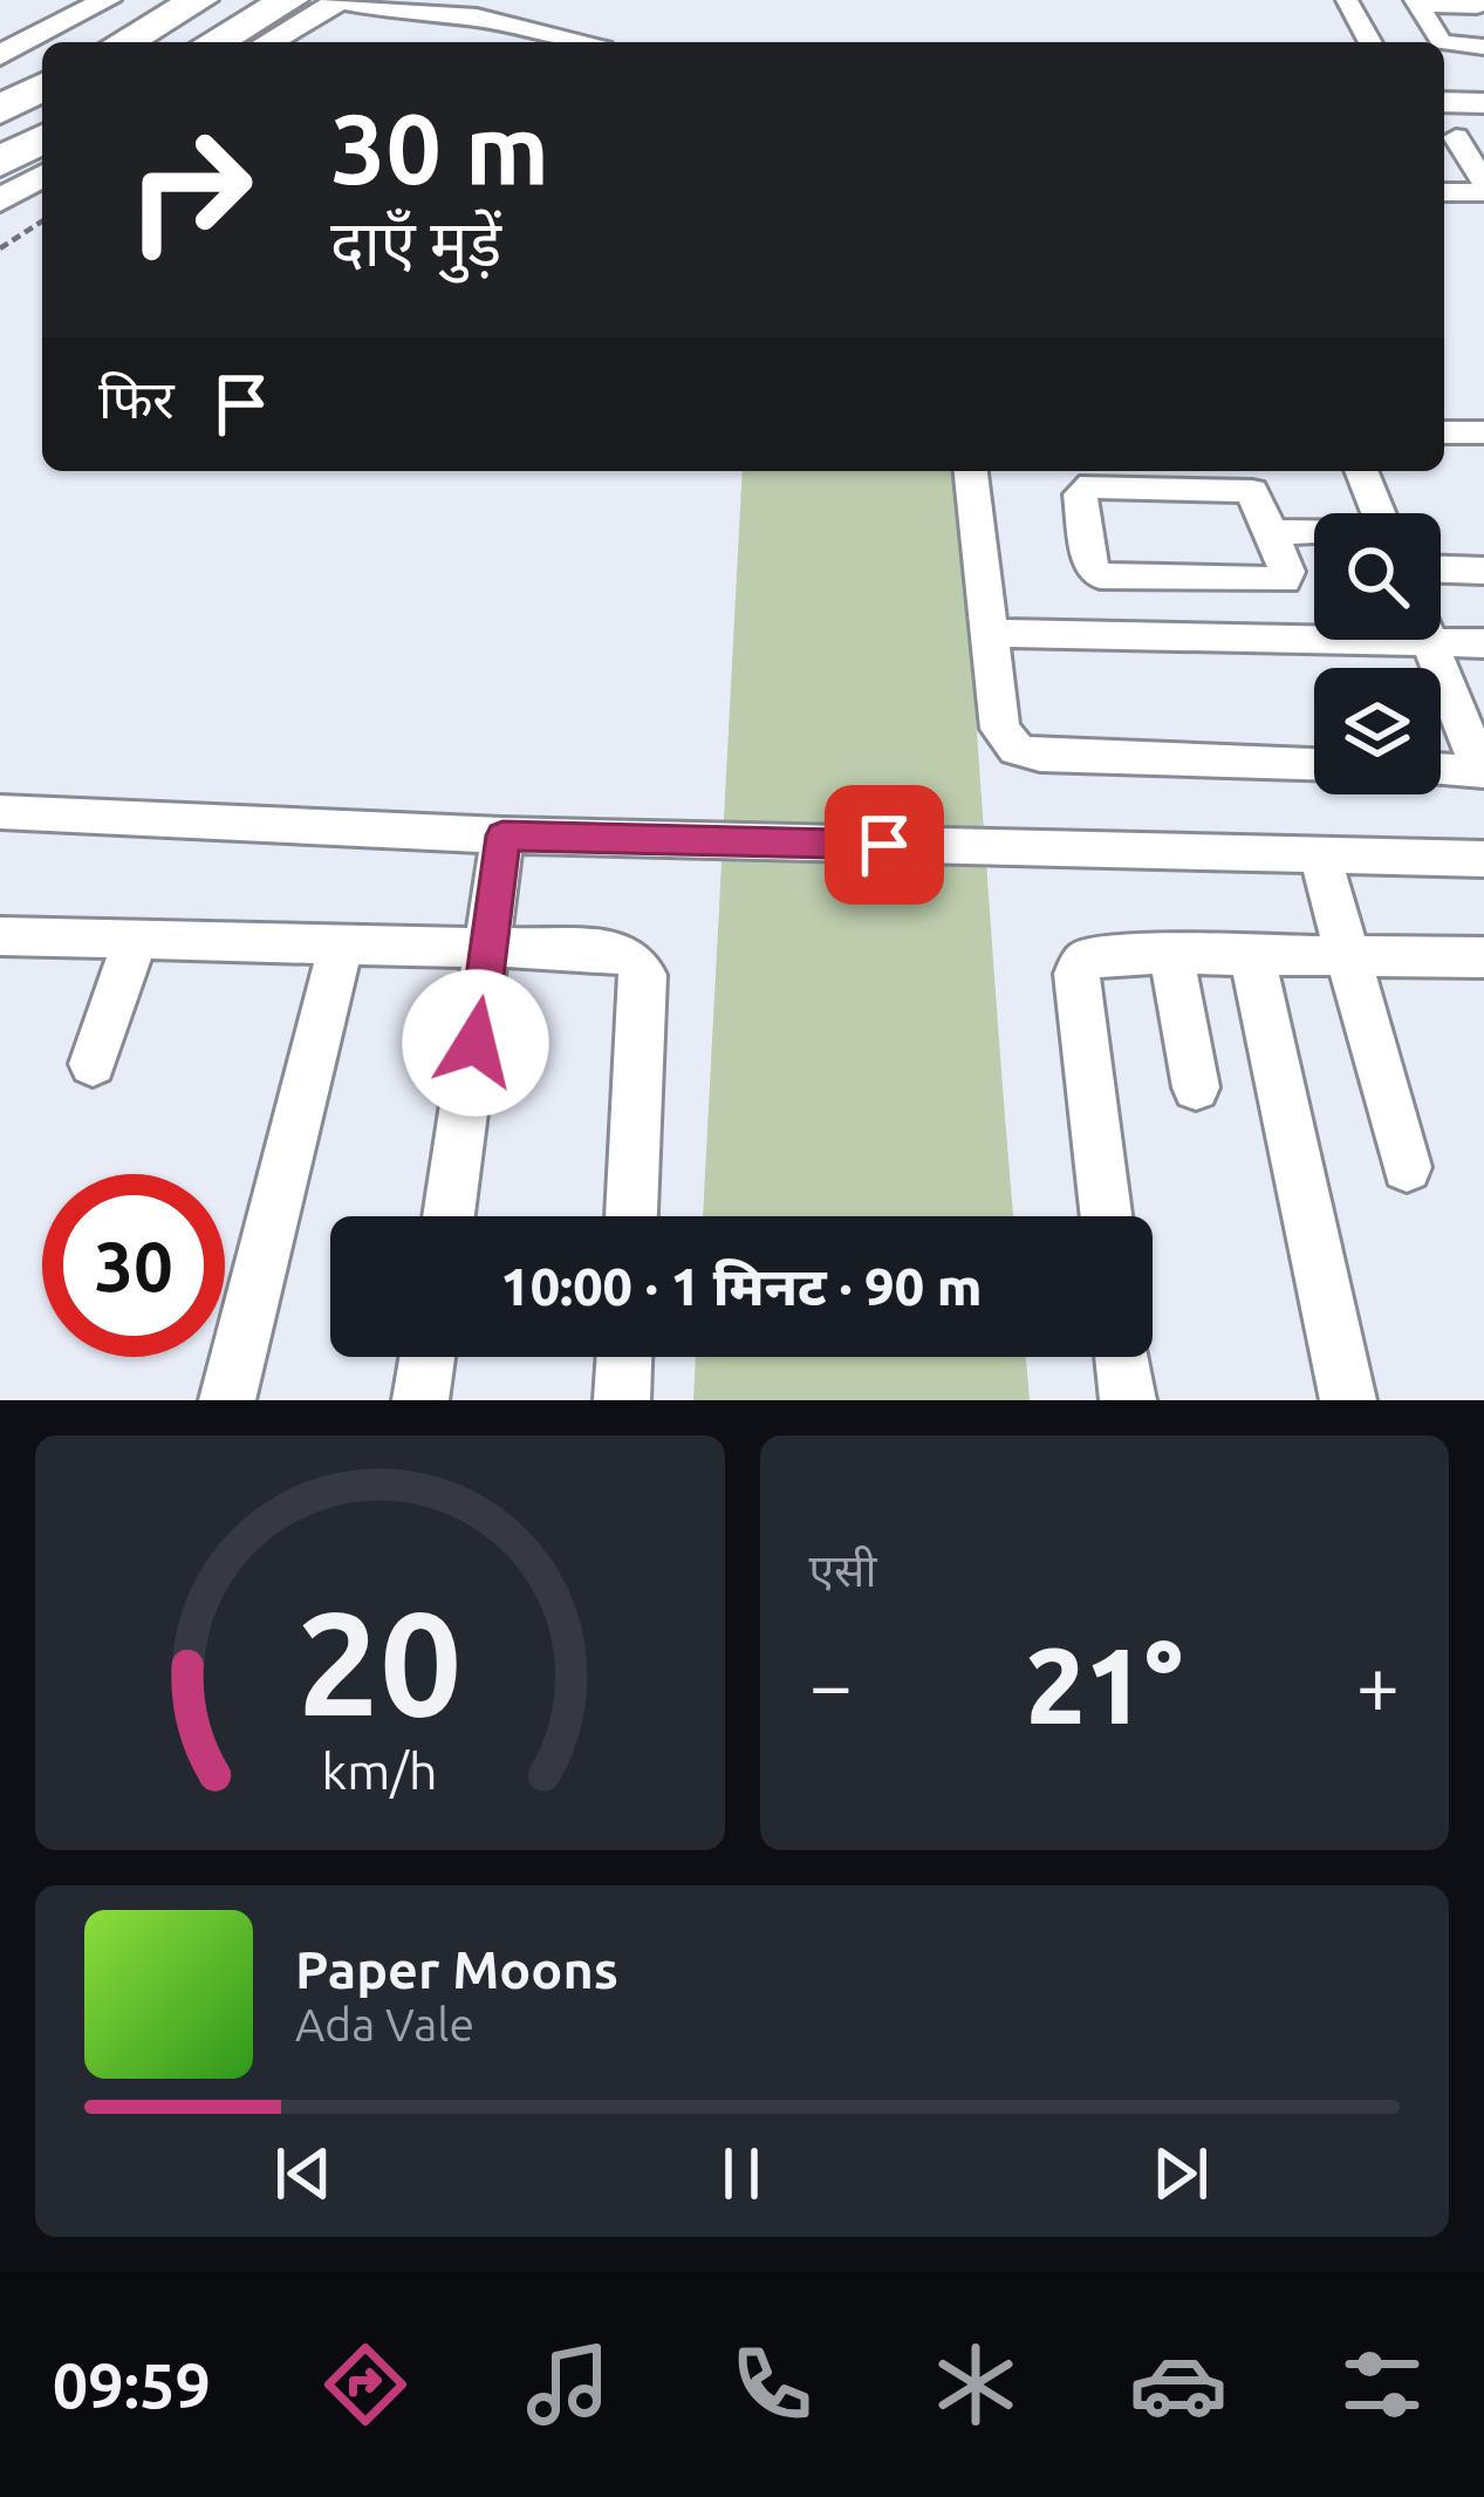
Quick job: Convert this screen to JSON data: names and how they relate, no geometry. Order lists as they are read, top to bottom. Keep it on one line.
{"page":{"turn":["30 m","दाएँ मुड़ें"],"then":"फिर","limit":"30","trip":"10:00 · 1 मिनट · 90 m","tile":"एसी","heat":["−","21°","+"],"song":["Paper Moons","Ada Vale"],"tabs":"09:59","gauge":["20","km/h"]}}
